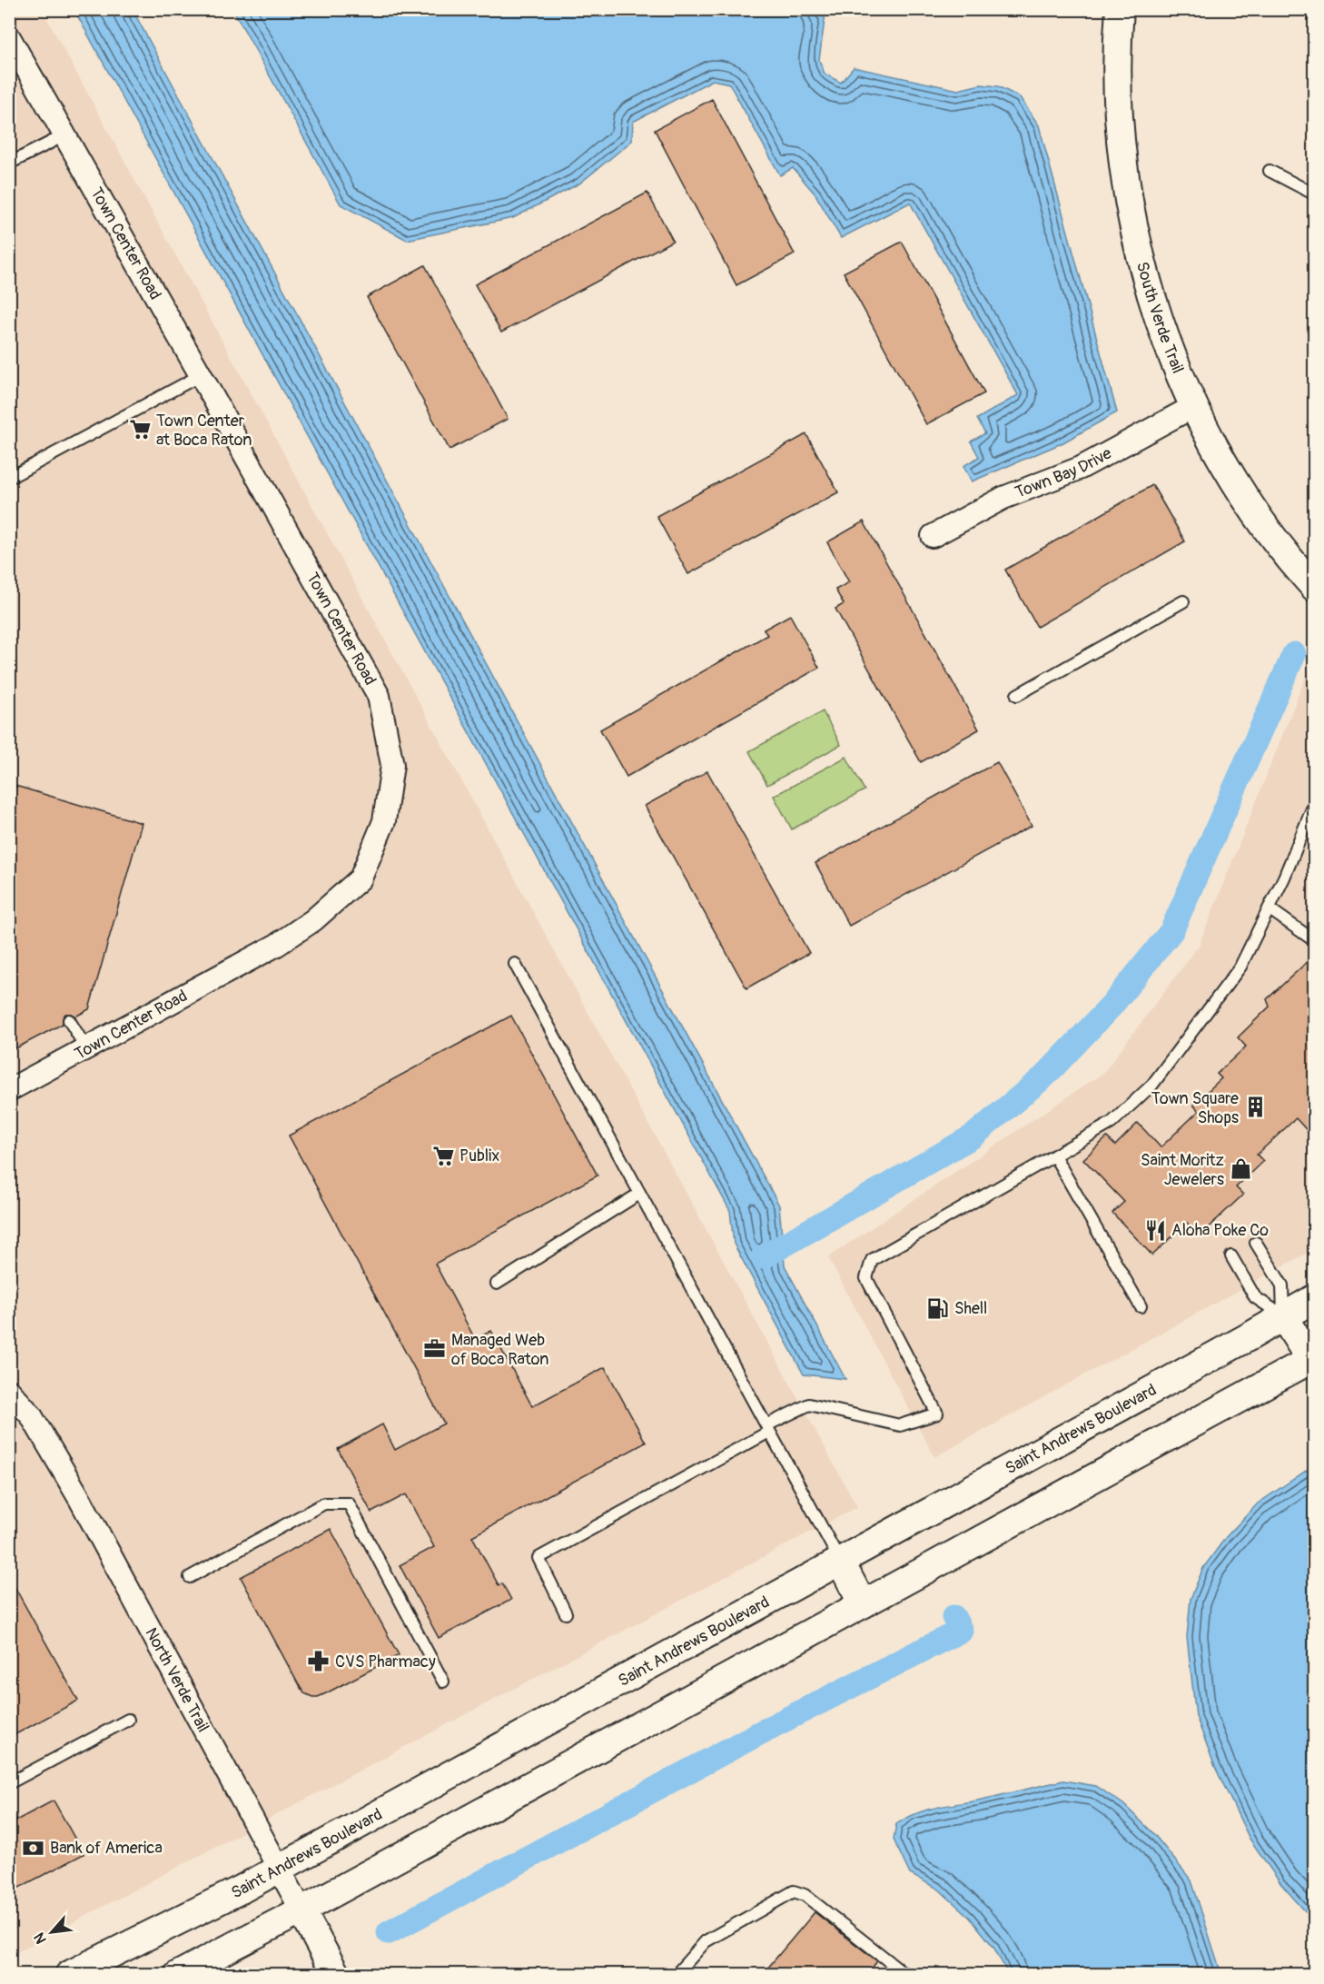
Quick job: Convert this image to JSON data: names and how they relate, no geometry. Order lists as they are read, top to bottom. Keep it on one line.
{"streets":{"street":["Town Center Road","South Verde Trail","Town Bay Drive","Saint Andrews Boulevard","North Verde Trail"]},"crossings":[["South Verde Trail","Town Bay Drive"],["Saint Andrews Boulevard","North Verde Trail"]],"places":{"supermarket":["Town Center at Boca Raton","Publix"],"building":["Town Square Shops"],"shop":["Saint Moritz Jewelers"],"restaurant":["Aloha Poke Co"],"fuel station":["Shell"],"office":["Managed Web of Boca Raton"],"pharmacy":["CVS Pharmacy"],"bank":["Bank of America"]},"north":"bottom left"}
